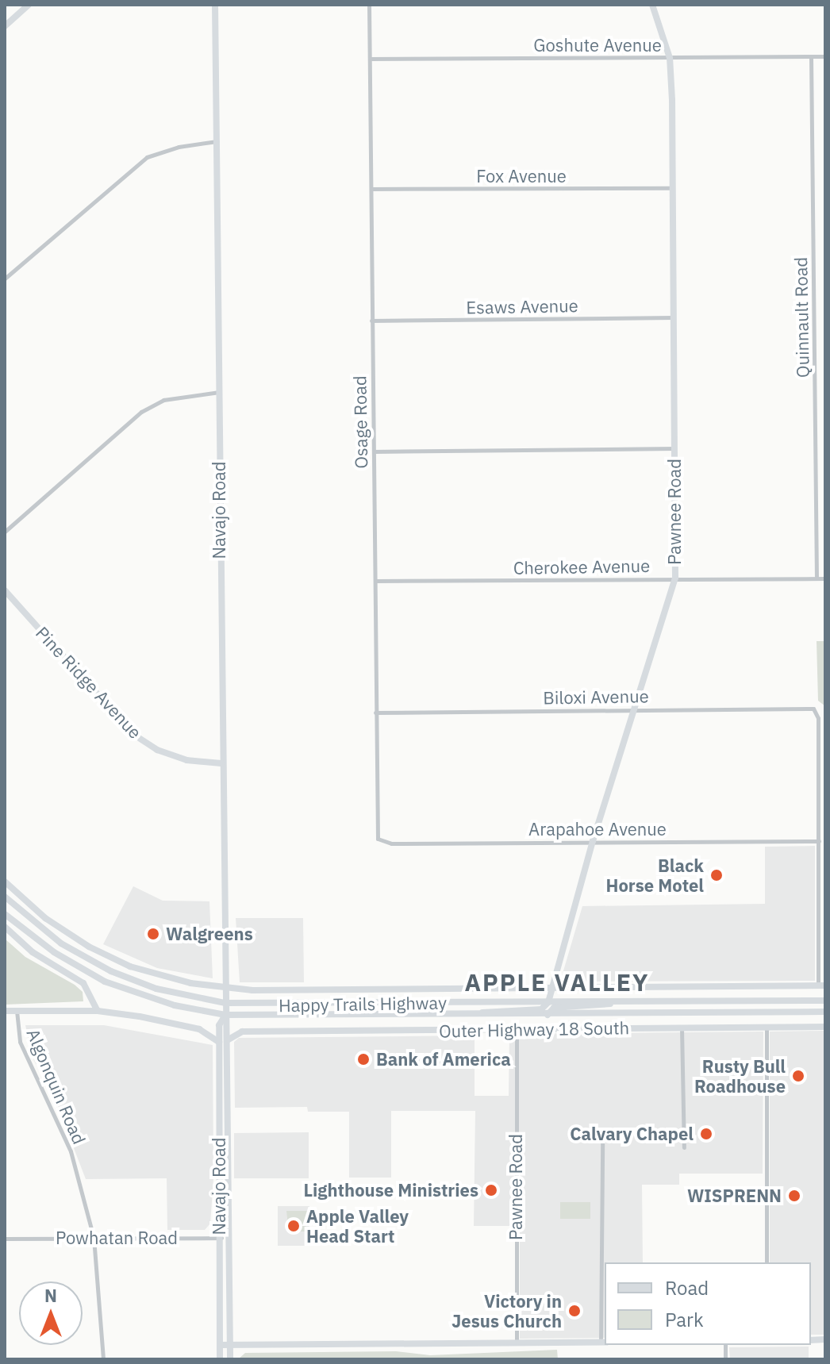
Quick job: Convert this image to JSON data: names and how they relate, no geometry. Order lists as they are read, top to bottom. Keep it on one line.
{"streets":{"main road":["Navajo Road","Pawnee Road","Pine Ridge Avenue","Happy Trails Highway","Outer Highway 18 South"],"street":["Goshute Avenue","Fox Avenue","Esaws Avenue","Quinnault Road","Osage Road","Cherokee Avenue","Biloxi Avenue","Arapahoe Avenue","Algonquin Road","Powhatan Road"]},"crossings":[["Goshute Avenue","Quinnault Road"],["Goshute Avenue","Osage Road"],["Goshute Avenue","Pawnee Road"],["Fox Avenue","Osage Road"],["Fox Avenue","Pawnee Road"],["Esaws Avenue","Osage Road"],["Esaws Avenue","Pawnee Road"],["Quinnault Road","Cherokee Avenue"],["Osage Road","Cherokee Avenue"],["Osage Road","Biloxi Avenue"],["Osage Road","Arapahoe Avenue"],["Navajo Road","Pine Ridge Avenue"],["Navajo Road","Happy Trails Highway"],["Navajo Road","Powhatan Road"],["Pawnee Road","Cherokee Avenue"],["Pawnee Road","Biloxi Avenue"],["Pawnee Road","Arapahoe Avenue"],["Pawnee Road","Happy Trails Highway"],["Pawnee Road","Outer Highway 18 South"],["Biloxi Avenue","Arapahoe Avenue"],["Algonquin Road","Powhatan Road"]],"districts":["APPLE VALLEY"],"places":["Black Horse Motel","Walgreens","Bank of America","Rusty Bull Roadhouse","Calvary Chapel","Lighthouse Ministries","WISPRENN","Apple Valley Head Start","Victory in Jesus Church"],"legend":["Road","Park"],"north":"top"}
